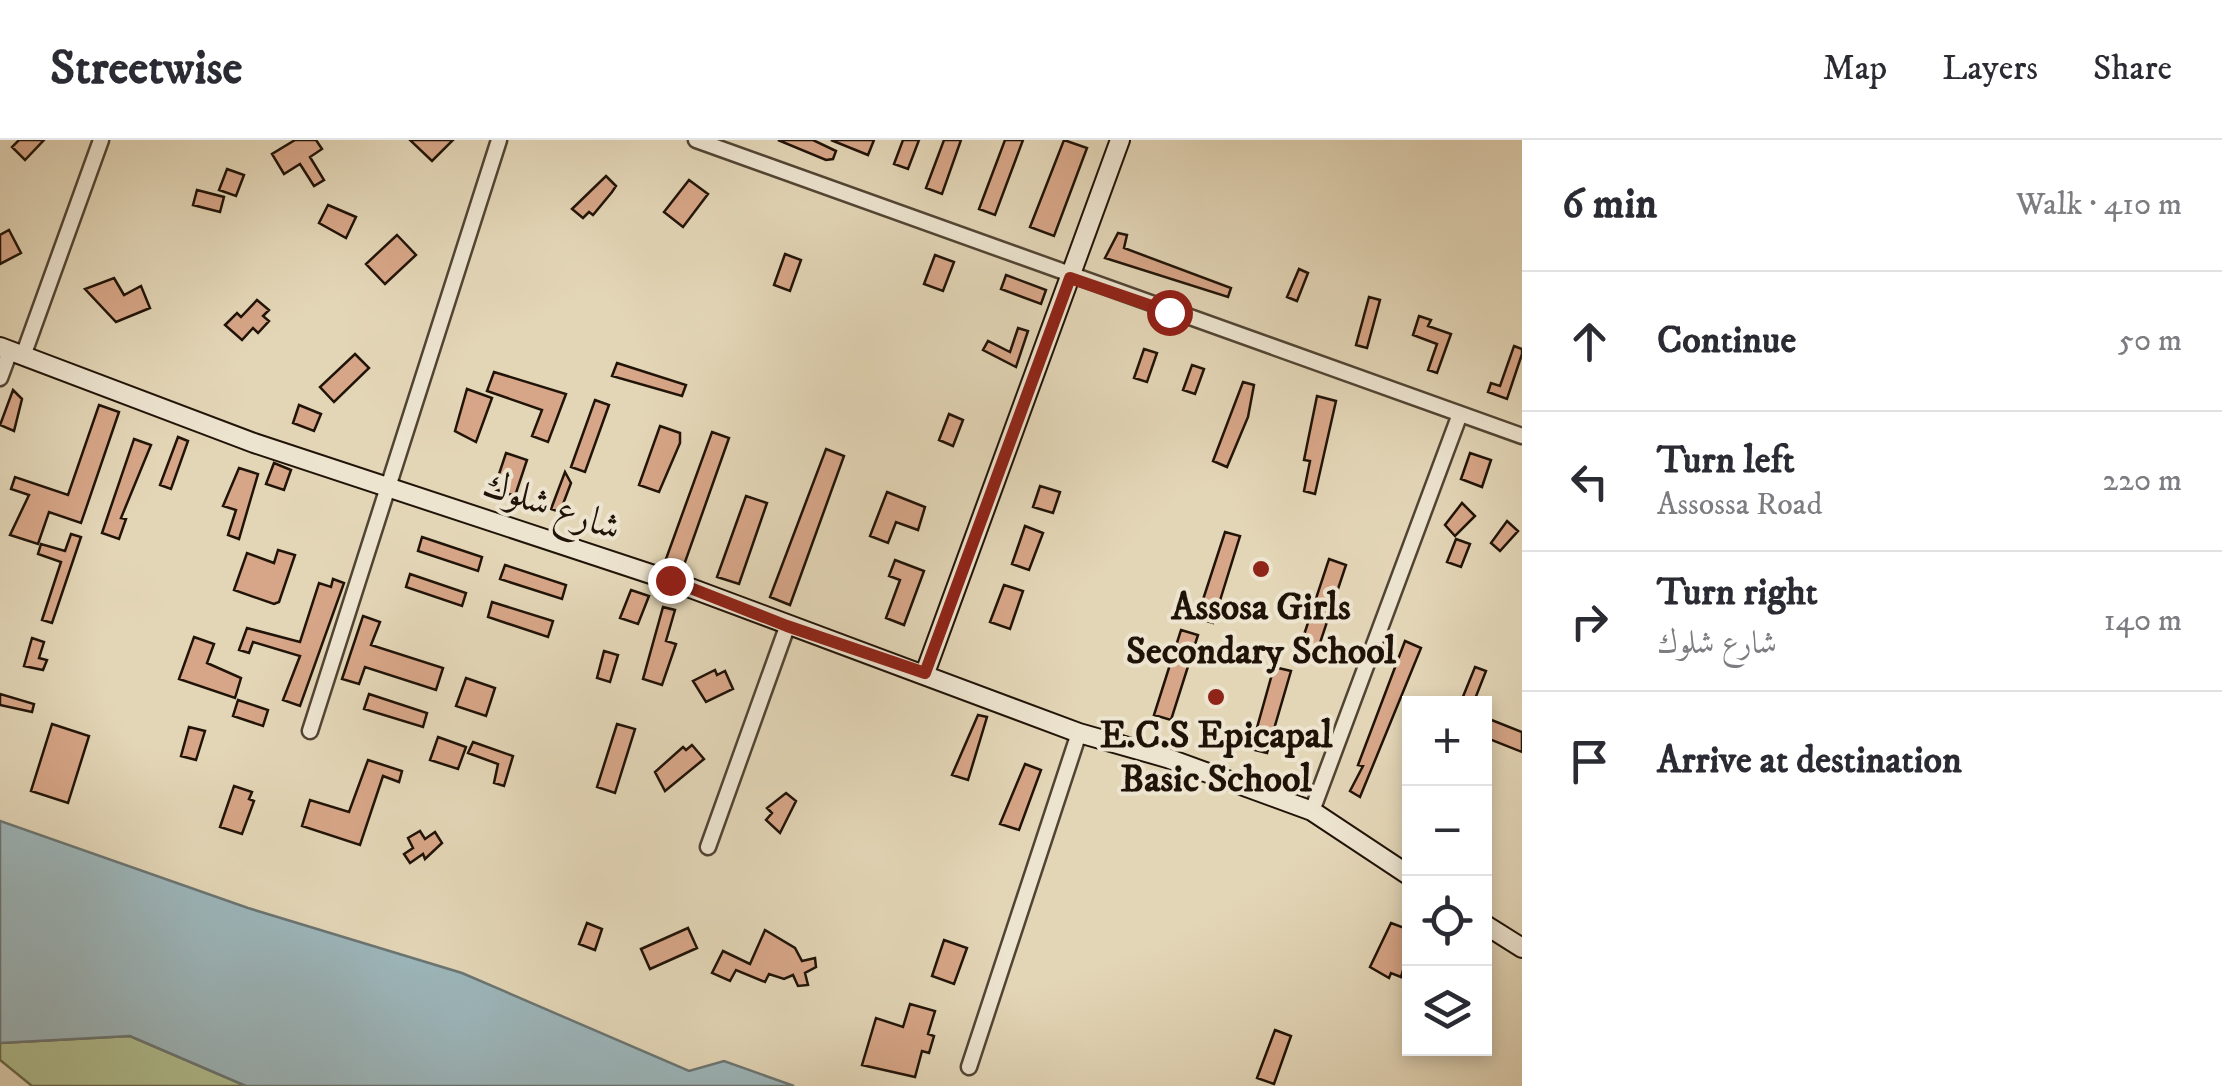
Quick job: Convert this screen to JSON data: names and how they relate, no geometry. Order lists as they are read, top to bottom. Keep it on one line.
{"streets":{"street":["شارع شلوك"]},"places":["Assosa Girls Secondary School","E.C.S Epicapal Basic School"],"page":{"header":"Streetwise","nav":["Map","Layers","Share"],"heading":["6 min","Walk · 410 m"],"list":[["Continue","50 m"],["Turn left","Assossa Road","220 m"],["Turn right","شارع شلوك","140 m"],"Arrive at destination"],"map_buttons":["+","−"]}}
